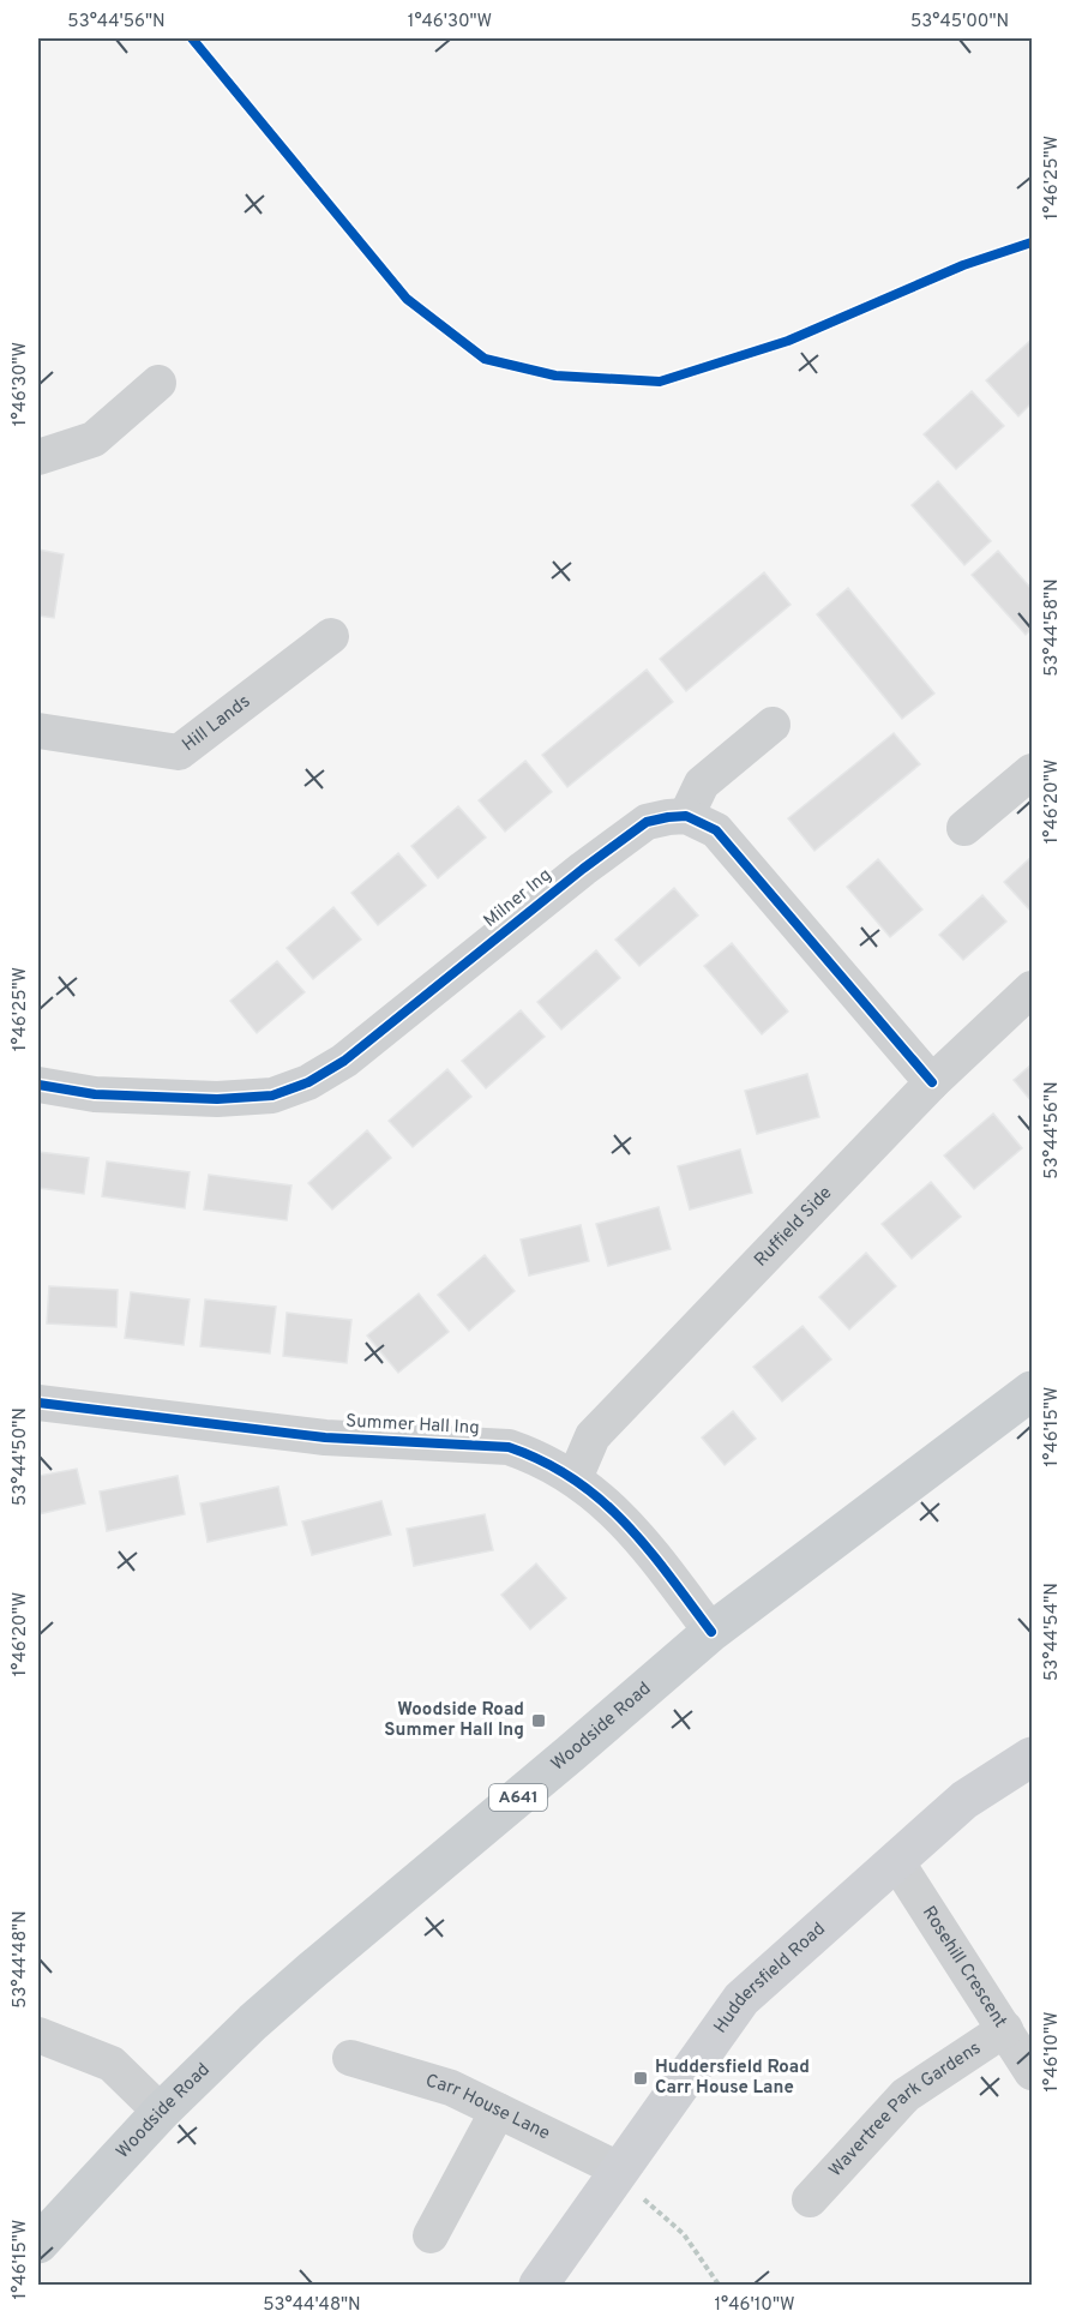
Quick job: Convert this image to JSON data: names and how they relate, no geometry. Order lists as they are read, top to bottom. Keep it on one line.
{"streets":{"main road":["Woodside Road","A641","Huddersfield Road"],"street":["Hill Lands","Milner Ing","Ruffield Side","Summer Hall Ing","Rosehill Crescent","Carr House Lane","Wavertree Park Gardens"]},"crossings":[["Ruffield Side","Summer Hall Ing"],["Summer Hall Ing","Woodside Road"],["Rosehill Crescent","Huddersfield Road"],["Rosehill Crescent","Wavertree Park Gardens"],["Huddersfield Road","Carr House Lane"]],"places":{"transit":["Woodside Road Summer Hall Ing","Huddersfield Road Carr House Lane"]},"coordinates":["53°44'56\"N","1°46'30\"W","53°45'00\"N","1°46'25\"W","53°44'58\"N","1°46'20\"W","1°46'15\"W","53°44'50\"N","53°44'54\"N","53°44'48\"N","1°46'10\"W"]}
